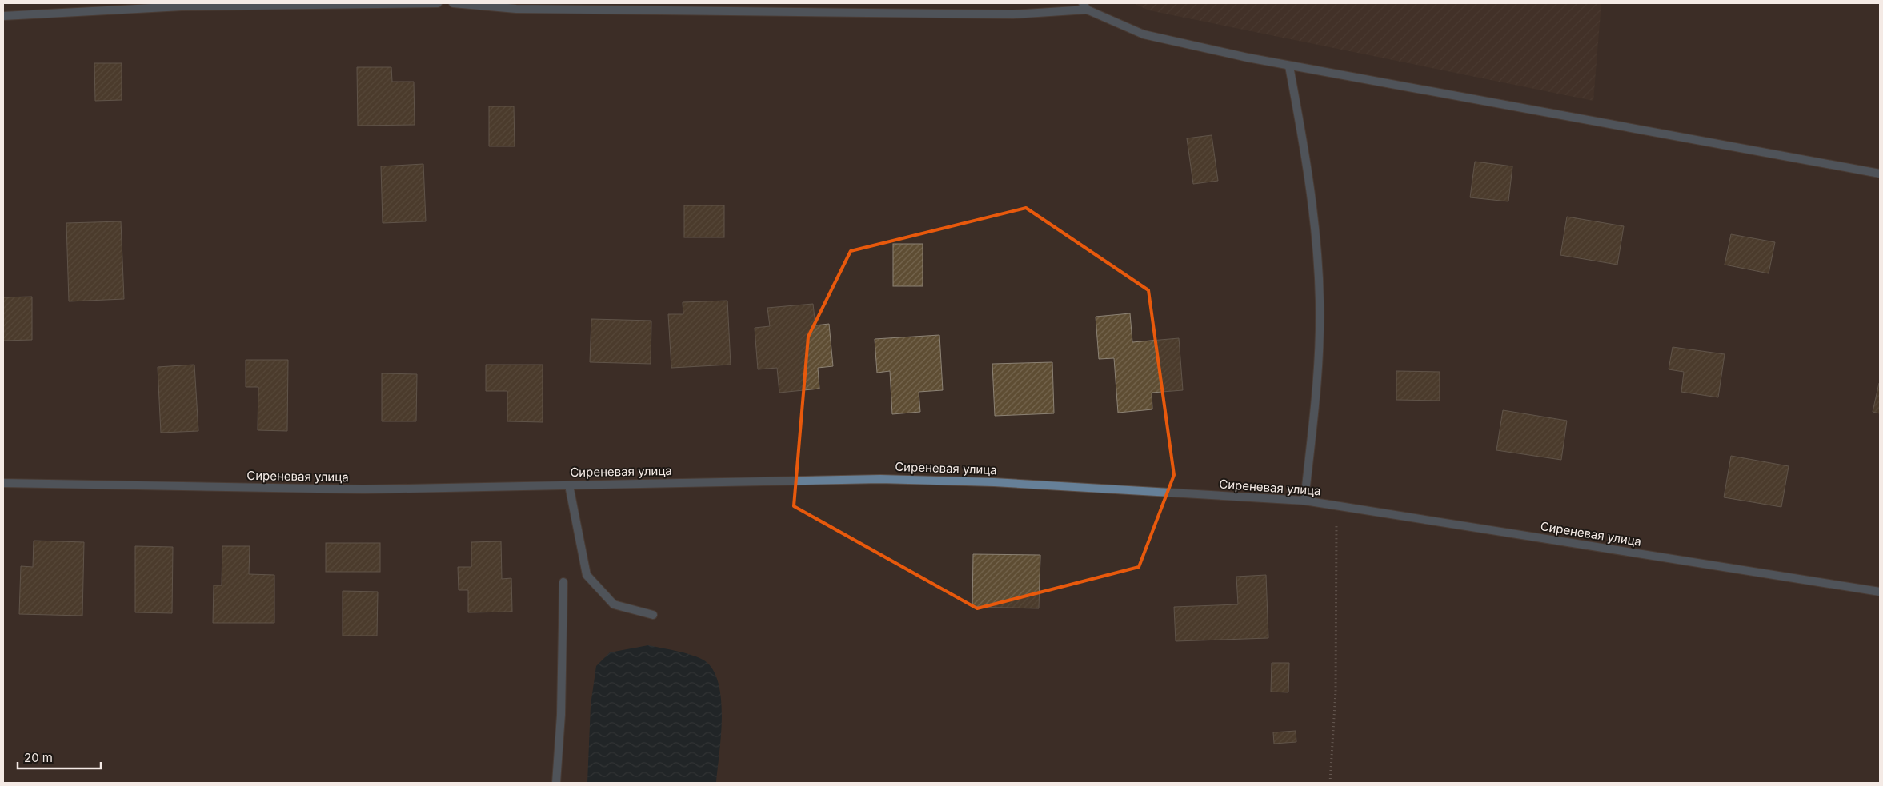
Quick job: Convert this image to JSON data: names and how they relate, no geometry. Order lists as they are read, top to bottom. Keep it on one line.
{"streets":{"street":["Сиреневая улица"]},"scale_bar":"20 m"}
